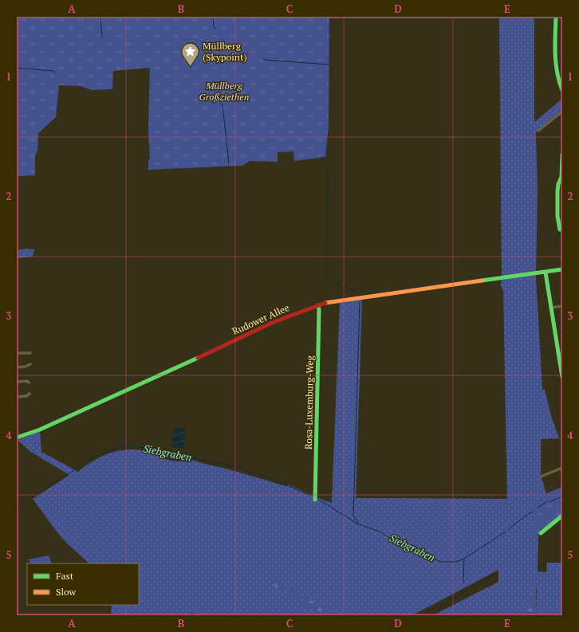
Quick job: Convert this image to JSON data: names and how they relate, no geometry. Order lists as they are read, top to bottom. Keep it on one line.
{"streets":{"street":["Rudower Allee","Rosa-Luxemburg-Weg"]},"crossings":[["Rudower Allee","Rosa-Luxemburg-Weg"]],"water":["Siebgraben"],"parks":["Müllberg Großziethen"],"places":{"place":["Müllberg (Skypoint)"]},"legend":["Fast","Slow"],"grid":{"columns":["A","B","C","D","E"],"rows":["1","2","3","4","5"]}}
